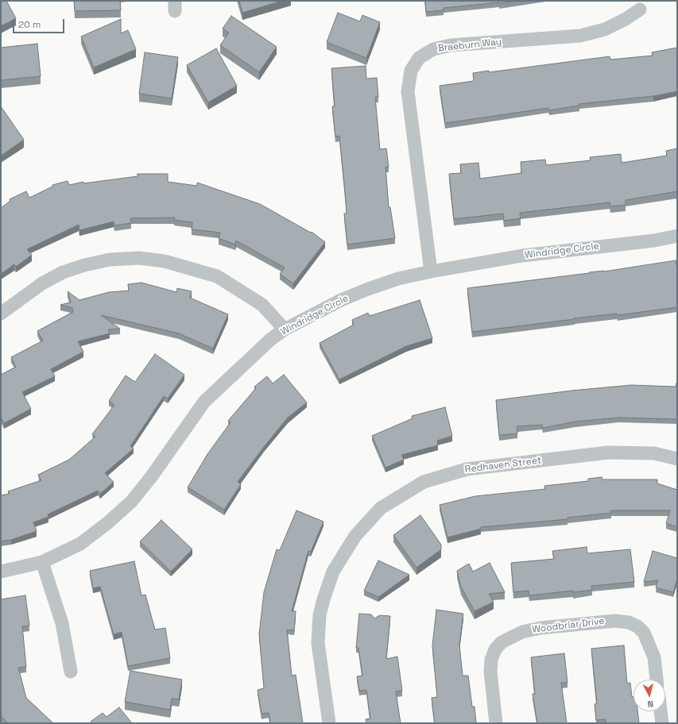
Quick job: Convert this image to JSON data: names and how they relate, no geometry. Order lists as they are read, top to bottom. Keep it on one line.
{"streets":{"street":["Braeburn Way","Windridge Circle","Redhaven Street","Woodbriar Drive"]},"crossings":[["Braeburn Way","Windridge Circle"]],"scale_bar":"20 m","north":"bottom"}
